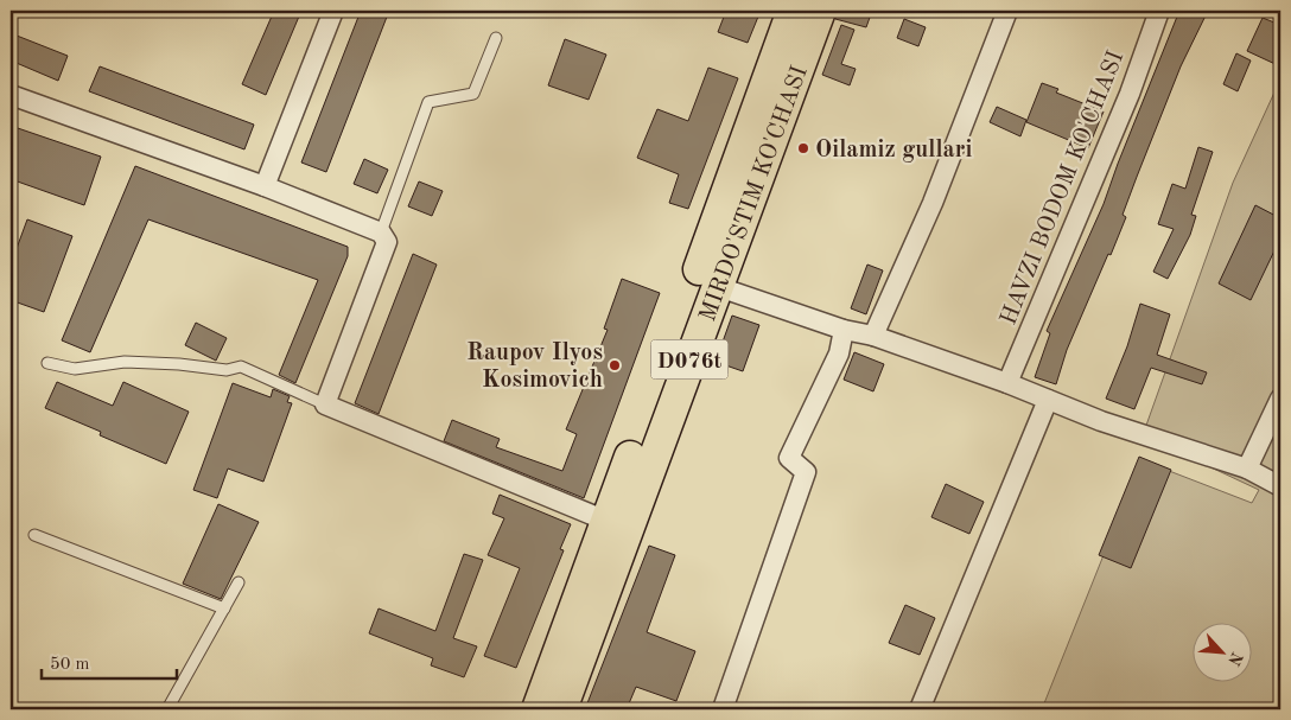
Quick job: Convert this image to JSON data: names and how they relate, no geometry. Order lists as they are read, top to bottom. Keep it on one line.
{"streets":{"main road":["MIRDO'STIM KO'CHASI","D076t"],"street":["HAVZI BODOM KO'CHASI"]},"places":["Oilamiz gullari","Raupov Ilyos Kosimovich"],"scale_bar":"50 m","north":"bottom right"}
